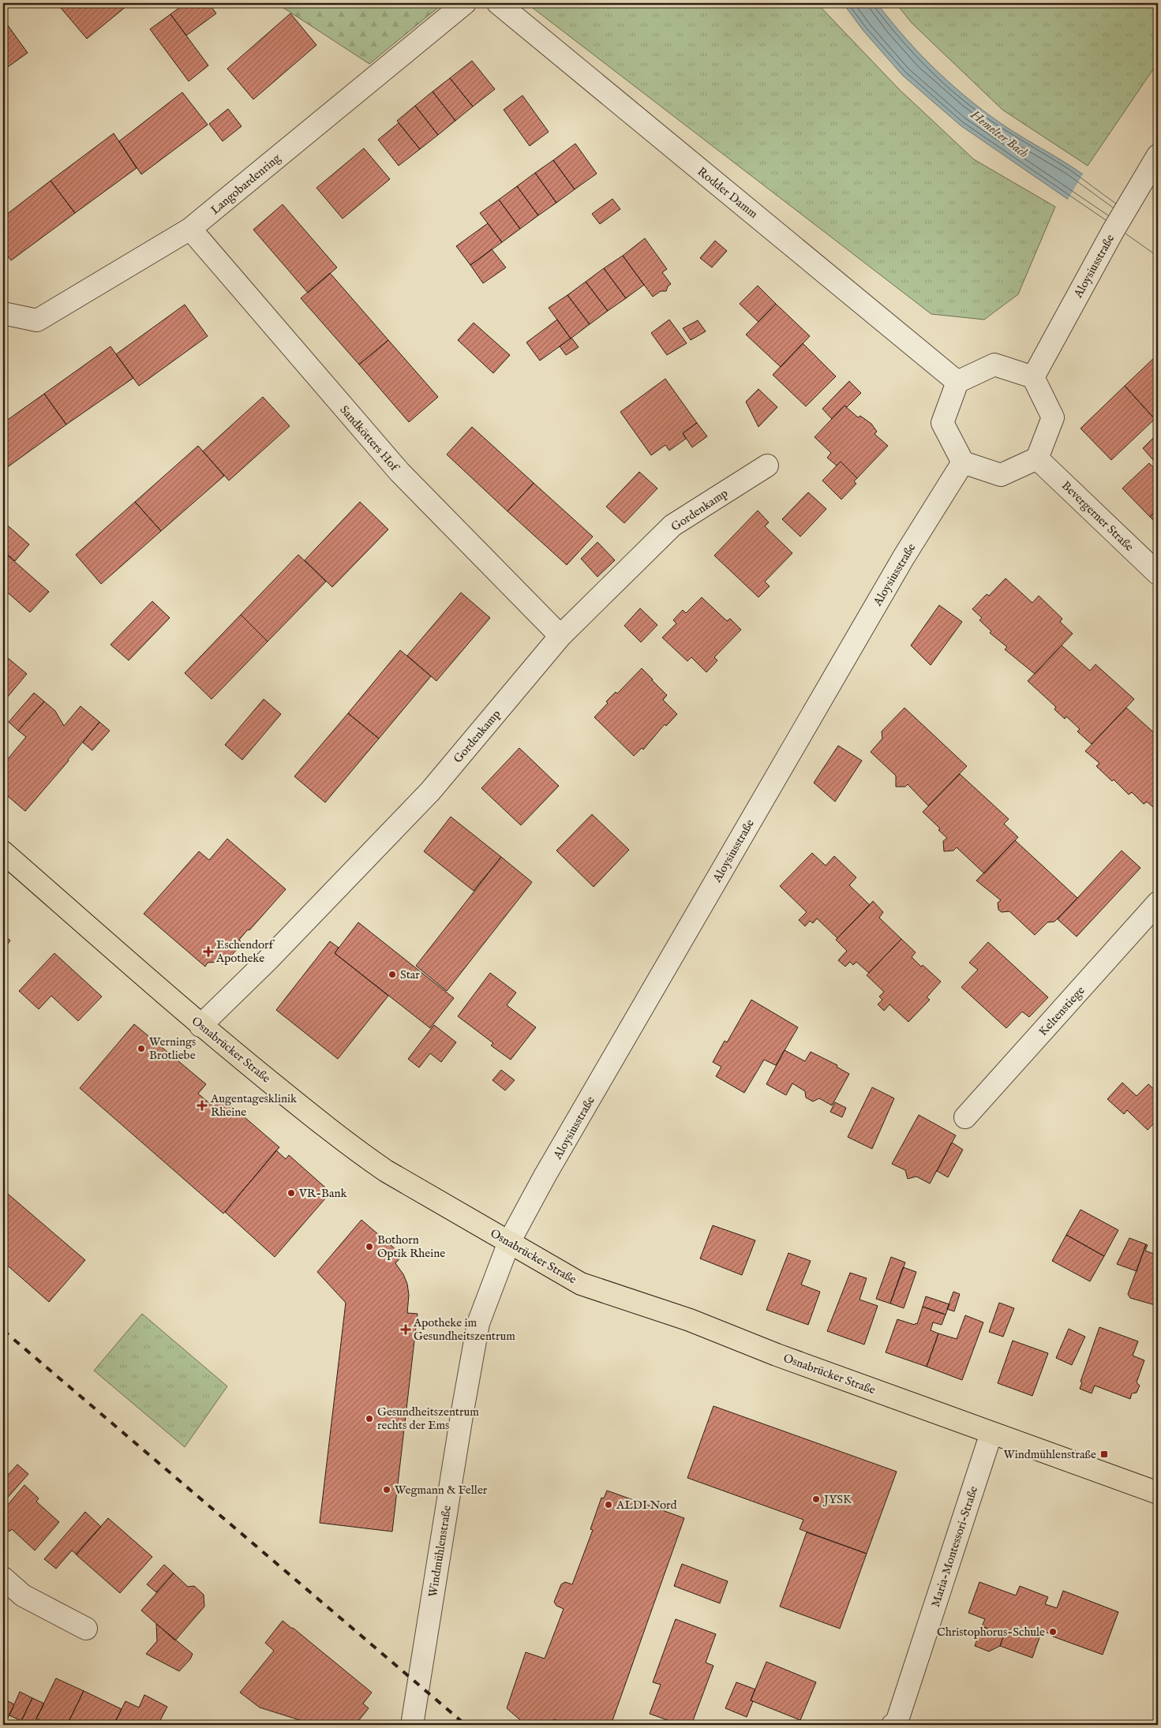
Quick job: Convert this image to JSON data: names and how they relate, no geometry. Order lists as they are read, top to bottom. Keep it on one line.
{"streets":{"main road":["Osnabrücker Straße"],"street":["Langobardenring","Rodder Damm","Aloysiusstraße","Sandkötters Hof","Gordenkamp","Bevergerner Straße","Keltenstiege","Maria-Montessori-Straße","Windmühlenstraße"]},"crossings":[["Langobardenring","Sandkötters Hof"],["Rodder Damm","Aloysiusstraße"],["Rodder Damm","Bevergerner Straße"],["Aloysiusstraße","Bevergerner Straße"],["Aloysiusstraße","Osnabrücker Straße"],["Aloysiusstraße","Windmühlenstraße"],["Sandkötters Hof","Gordenkamp"],["Gordenkamp","Osnabrücker Straße"],["Osnabrücker Straße","Maria-Montessori-Straße"],["Osnabrücker Straße","Windmühlenstraße"]],"water":["Hemelter Bach"],"places":{"health":["Eschendorf Apotheke","Augentagesklinik Rheine","Apotheke im Gesundheitszentrum"],"other":["Star","Wernings Brotliebe","VR-Bank","Bothorn Optik Rheine","Gesundheitszentrum rechts der Ems","Wegmann & Feller","JYSK","ALDI Nord","Christophorus-Schule"],"transit":["Windmühlenstraße"]}}
